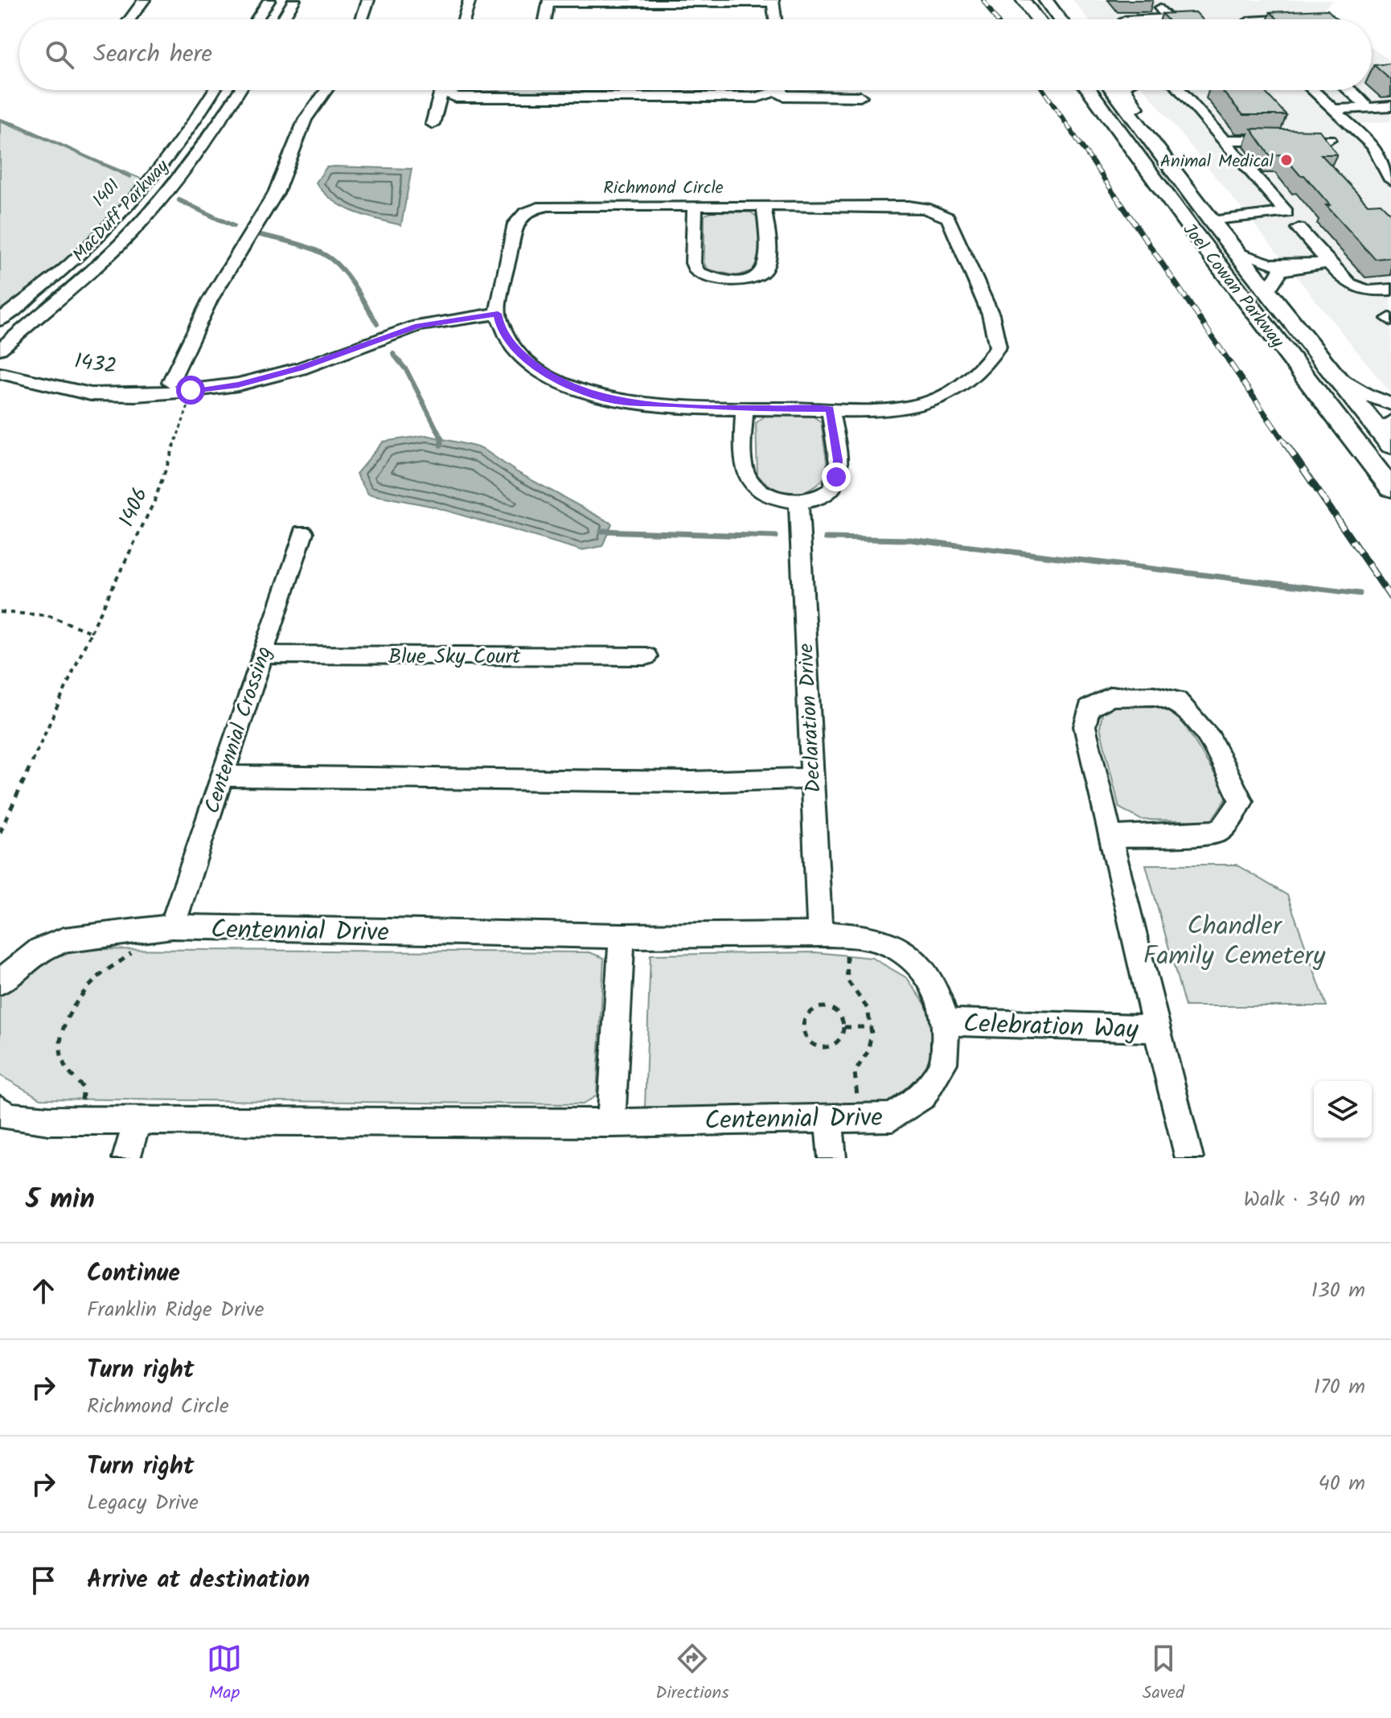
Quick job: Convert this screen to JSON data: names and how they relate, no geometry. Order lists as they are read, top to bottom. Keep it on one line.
{"streets":{"main road":["Joel Cowan Parkway"],"street":["Richmond Circle","MacDuff Parkway","Blue Sky Court","Declaration Drive","Centennial Crossing","Centennial Drive","Celebration Way"],"path":["1406"]},"crossings":[["Richmond Circle","Declaration Drive"],["Blue Sky Court","Centennial Crossing"],["Declaration Drive","Centennial Drive"],["Centennial Crossing","Centennial Drive"],["Centennial Drive","Celebration Way"]],"parks":["Chandler Family Cemetery"],"places":["Animal Medical"],"page":{"search":"Search here","heading":["5 min","Walk · 340 m"],"list":[["Continue","Franklin Ridge Drive","130 m"],["Turn right","Richmond Circle","170 m"],["Turn right","Legacy Drive","40 m"],"Arrive at destination"],"nav":["Map","Directions","Saved"]}}
